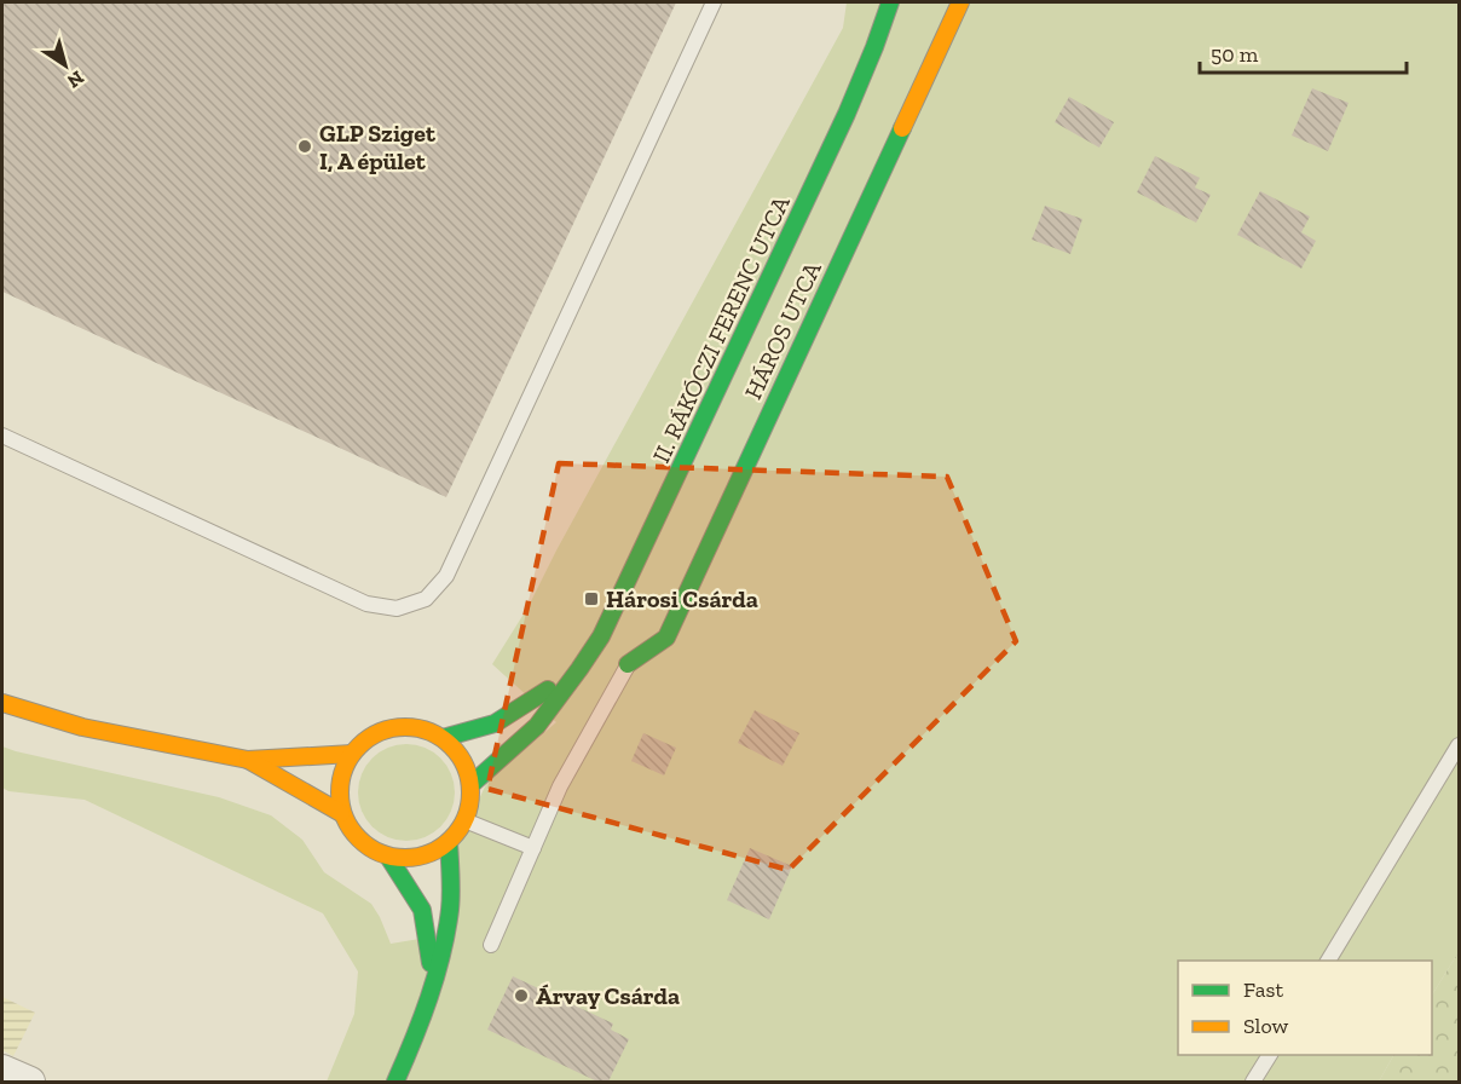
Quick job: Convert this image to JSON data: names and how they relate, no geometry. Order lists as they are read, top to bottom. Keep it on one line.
{"streets":{"main road":["II. RÁKÓCZI FERENC UTCA","HÁROS UTCA"]},"places":{"other":["GLP Sziget I, A épület","Árvay Csárda"],"transit":["Hárosi Csárda"]},"legend":["Fast","Slow"],"scale_bar":"50 m","north":"bottom right"}
